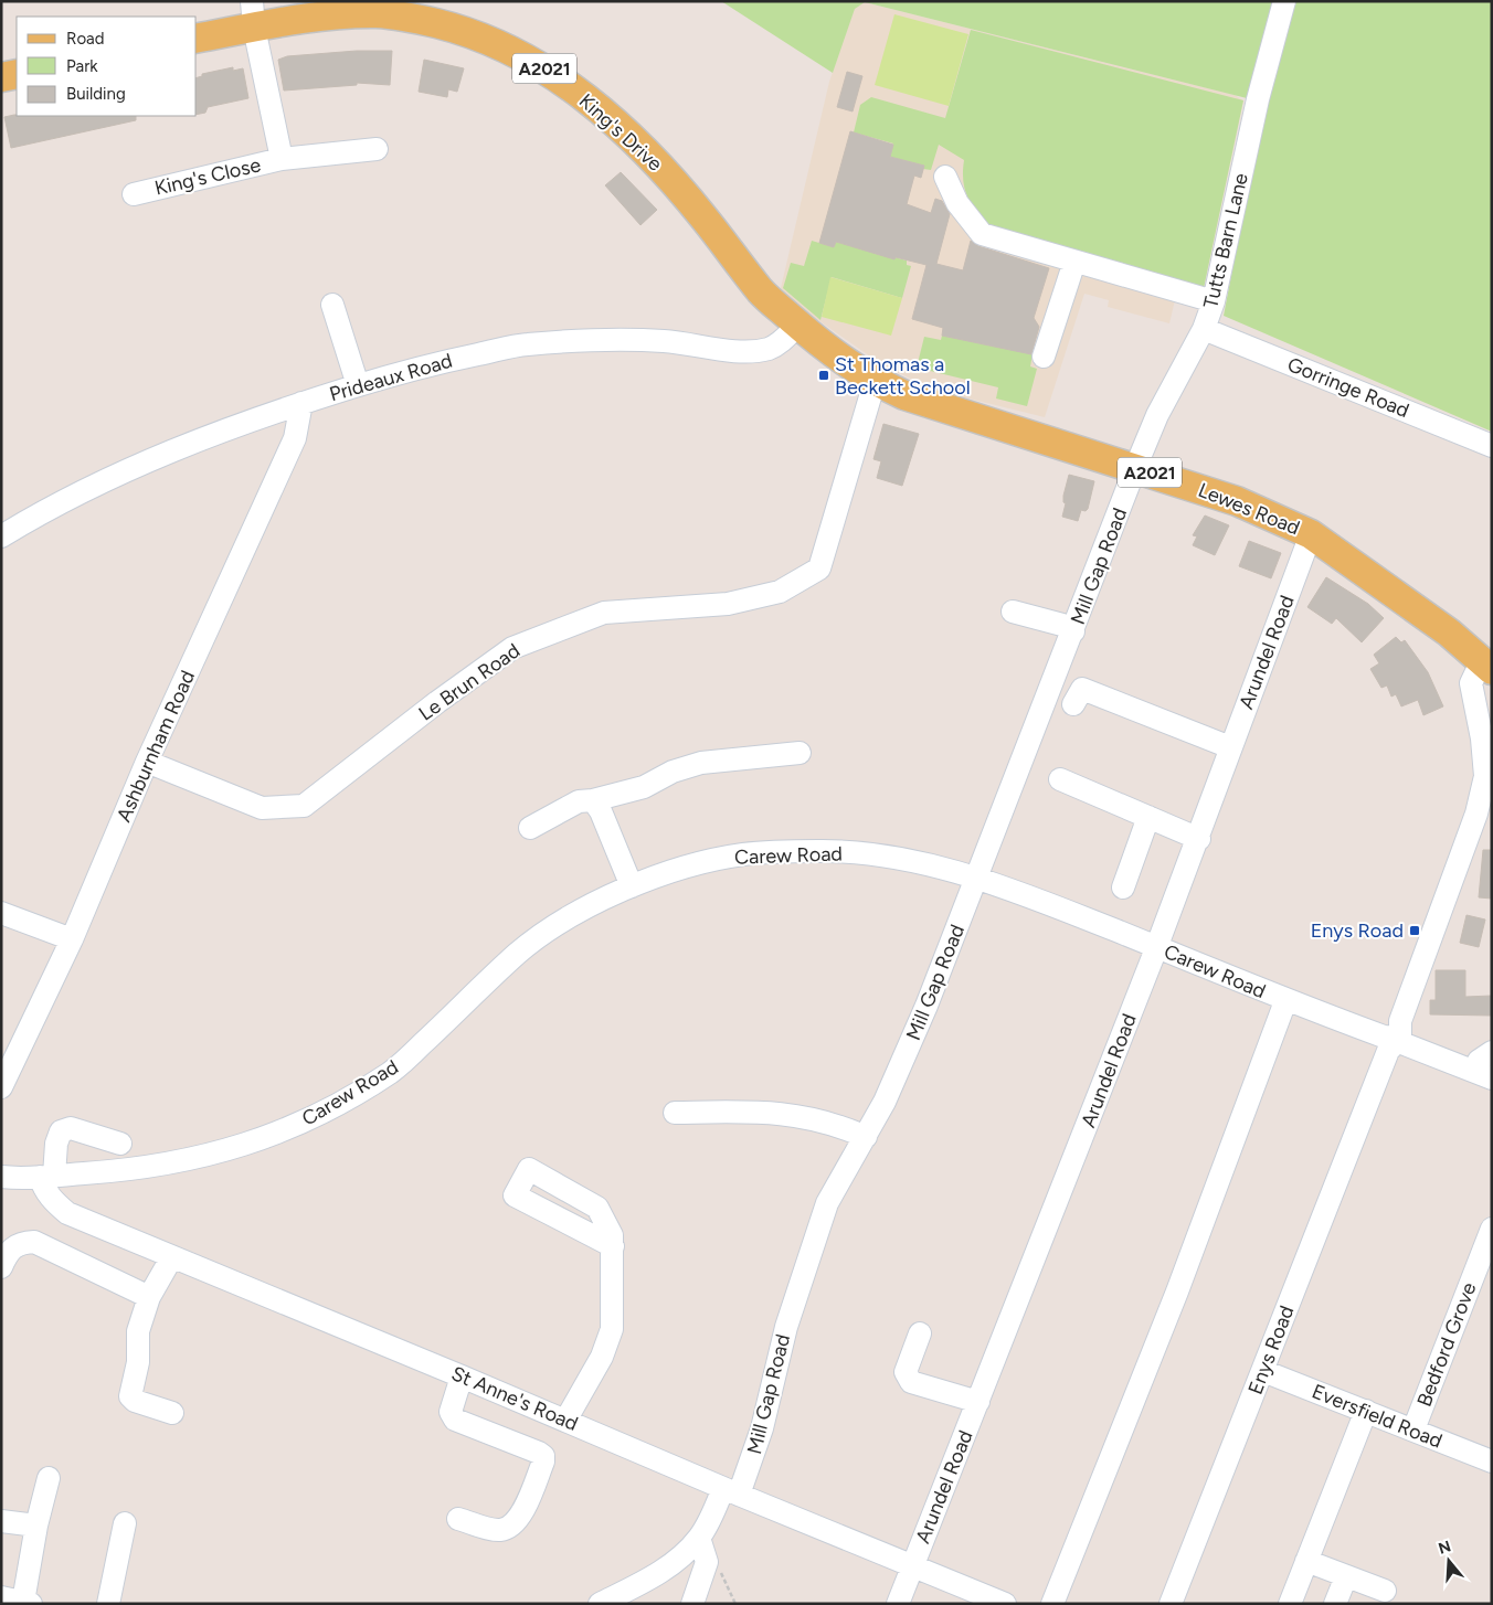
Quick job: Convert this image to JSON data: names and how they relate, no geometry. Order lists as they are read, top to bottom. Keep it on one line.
{"streets":{"main road":["A2021","King's Drive","Lewes Road"],"street":["King's Close","Tutts Barn Lane","Prideaux Road","Gorringe Road","Mill Gap Road","Arundel Road","Le Brun Road","Ashburnham Road","Carew Road","Bedford Grove","Enys Road","St Anne's Road","Eversfield Road"]},"crossings":[["King's Drive","King's Close"],["King's Drive","Prideaux Road"],["King's Drive","Lewes Road"],["Tutts Barn Lane","Gorringe Road"],["Tutts Barn Lane","Lewes Road"],["Tutts Barn Lane","Mill Gap Road"],["Prideaux Road","Lewes Road"],["Prideaux Road","Ashburnham Road"],["Lewes Road","Mill Gap Road"],["Lewes Road","Arundel Road"],["Lewes Road","Le Brun Road"],["Lewes Road","Enys Road"],["Mill Gap Road","Carew Road"],["Mill Gap Road","St Anne's Road"],["Arundel Road","Carew Road"],["Arundel Road","St Anne's Road"],["Le Brun Road","Ashburnham Road"],["Carew Road","Enys Road"],["Carew Road","St Anne's Road"],["Bedford Grove","Eversfield Road"],["Enys Road","Eversfield Road"]],"places":{"transit":["St Thomas a Beckett School","Enys Road"]},"legend":["Road","Park","Building"],"north":"top"}
